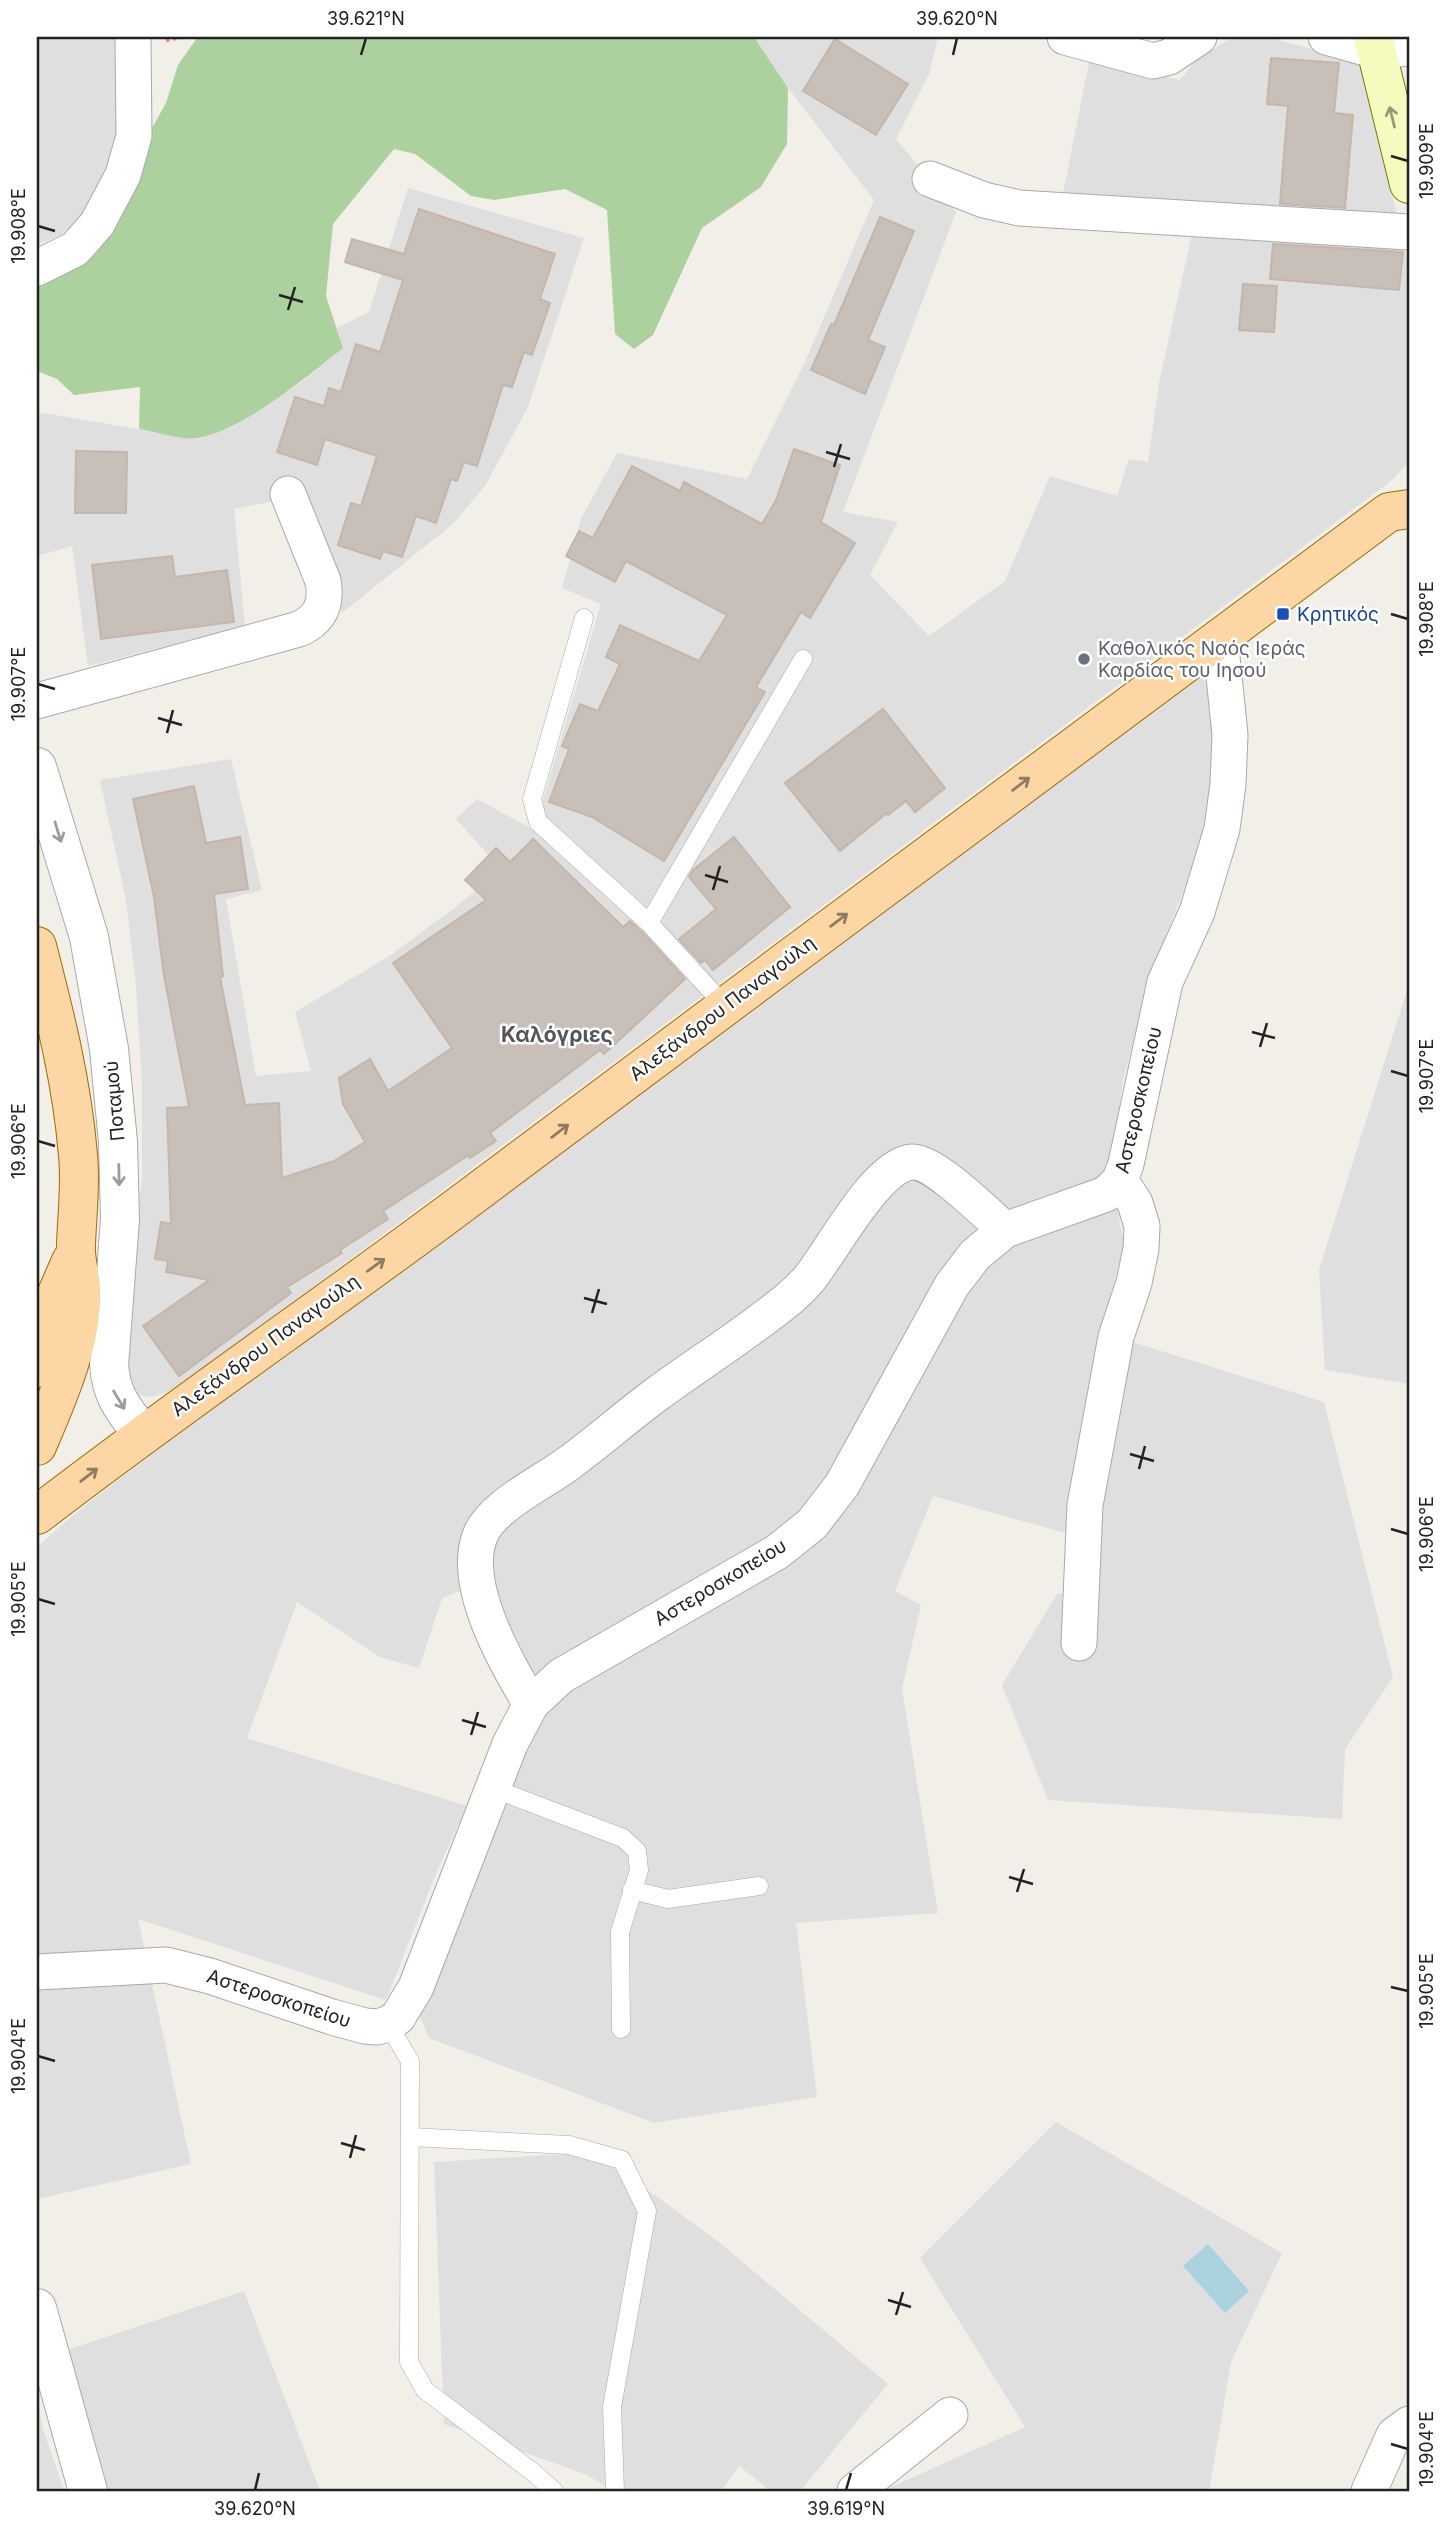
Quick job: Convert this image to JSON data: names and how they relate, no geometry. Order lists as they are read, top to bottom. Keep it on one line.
{"streets":{"main road":["Αλεξάνδρου Παναγούλη"],"street":["Αστεροσκοπείου","Ποταμού"]},"crossings":[["Αλεξάνδρου Παναγούλη","Αστεροσκοπείου"],["Αλεξάνδρου Παναγούλη","Ποταμού"]],"one_way":["Αλεξάνδρου Παναγούλη","Ποταμού"],"districts":["Καλόγριες"],"places":{"transit":["Κρητικός"],"other":["Καθολικός Ναός Ιεράς Καρδίας του Ιησού"]},"coordinates":["39.621°N","39.620°N","19.909°E","19.908°E","19.907°E","19.906°E","19.905°E","19.904°E","39.619°N"]}
